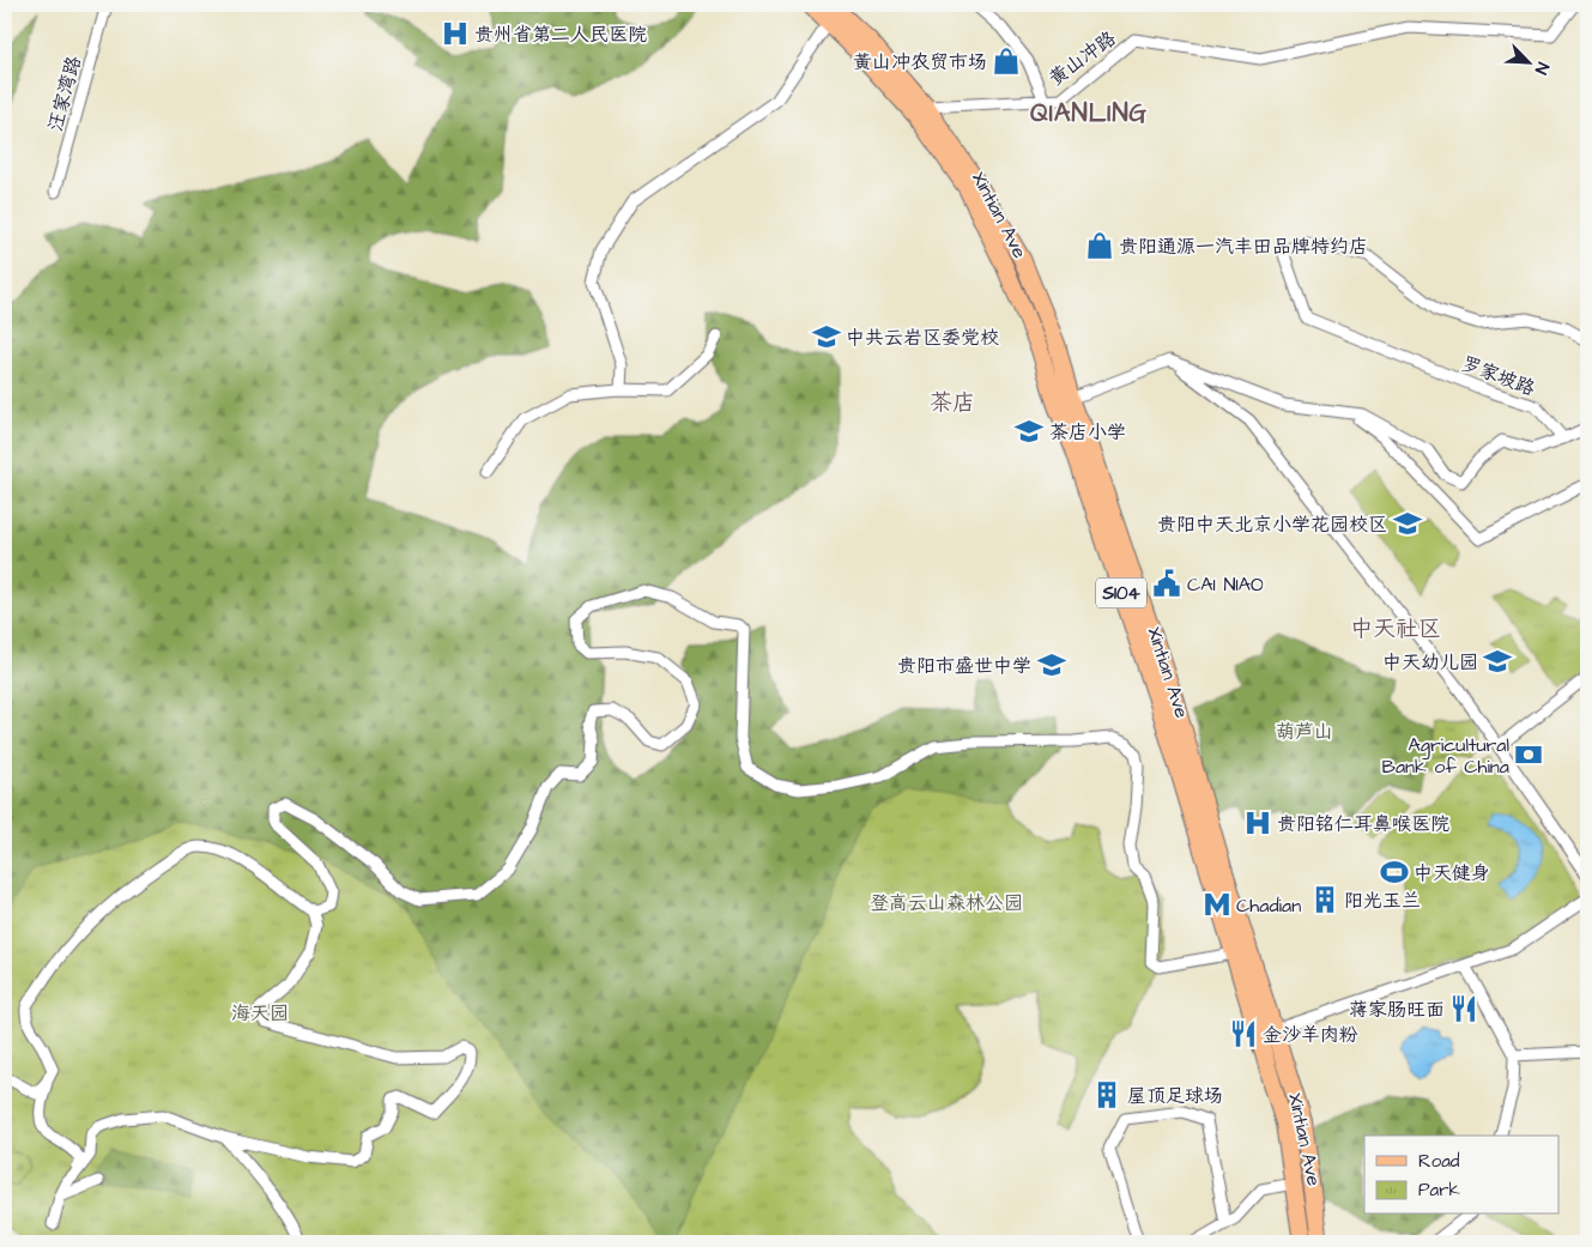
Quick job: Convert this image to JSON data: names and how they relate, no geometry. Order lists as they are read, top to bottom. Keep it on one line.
{"streets":{"main road":["Xintian Ave","S104"],"street":["黄山冲路","汪家湾路","罗家坡路"]},"crossings":[["黄山冲路","Xintian Ave"]],"districts":["QIANLING","茶店","中天社区"],"parks":["葫芦山","登高云山森林公园","海天园"],"places":{"hospital":["贵州省第二人民医院","贵阳铭仁耳鼻喉医院"],"shop":["黄山冲农贸市场","贵阳通源一汽丰田品牌特约店"],"school or university":["中共云岩区委党校","茶店小学","贵阳中天北京小学花园校区","中天幼儿园","贵阳市盛世中学"],"public building":["CAI NIAO"],"bank":["Agricultural Bank of China"],"sports":["中天健身"],"building":["阳光玉兰","屋顶足球场"],"metro station":["Chadian"],"restaurant":["蒋家肠旺面","金沙羊肉粉"]},"legend":["Road","Park"],"north":"bottom right"}
